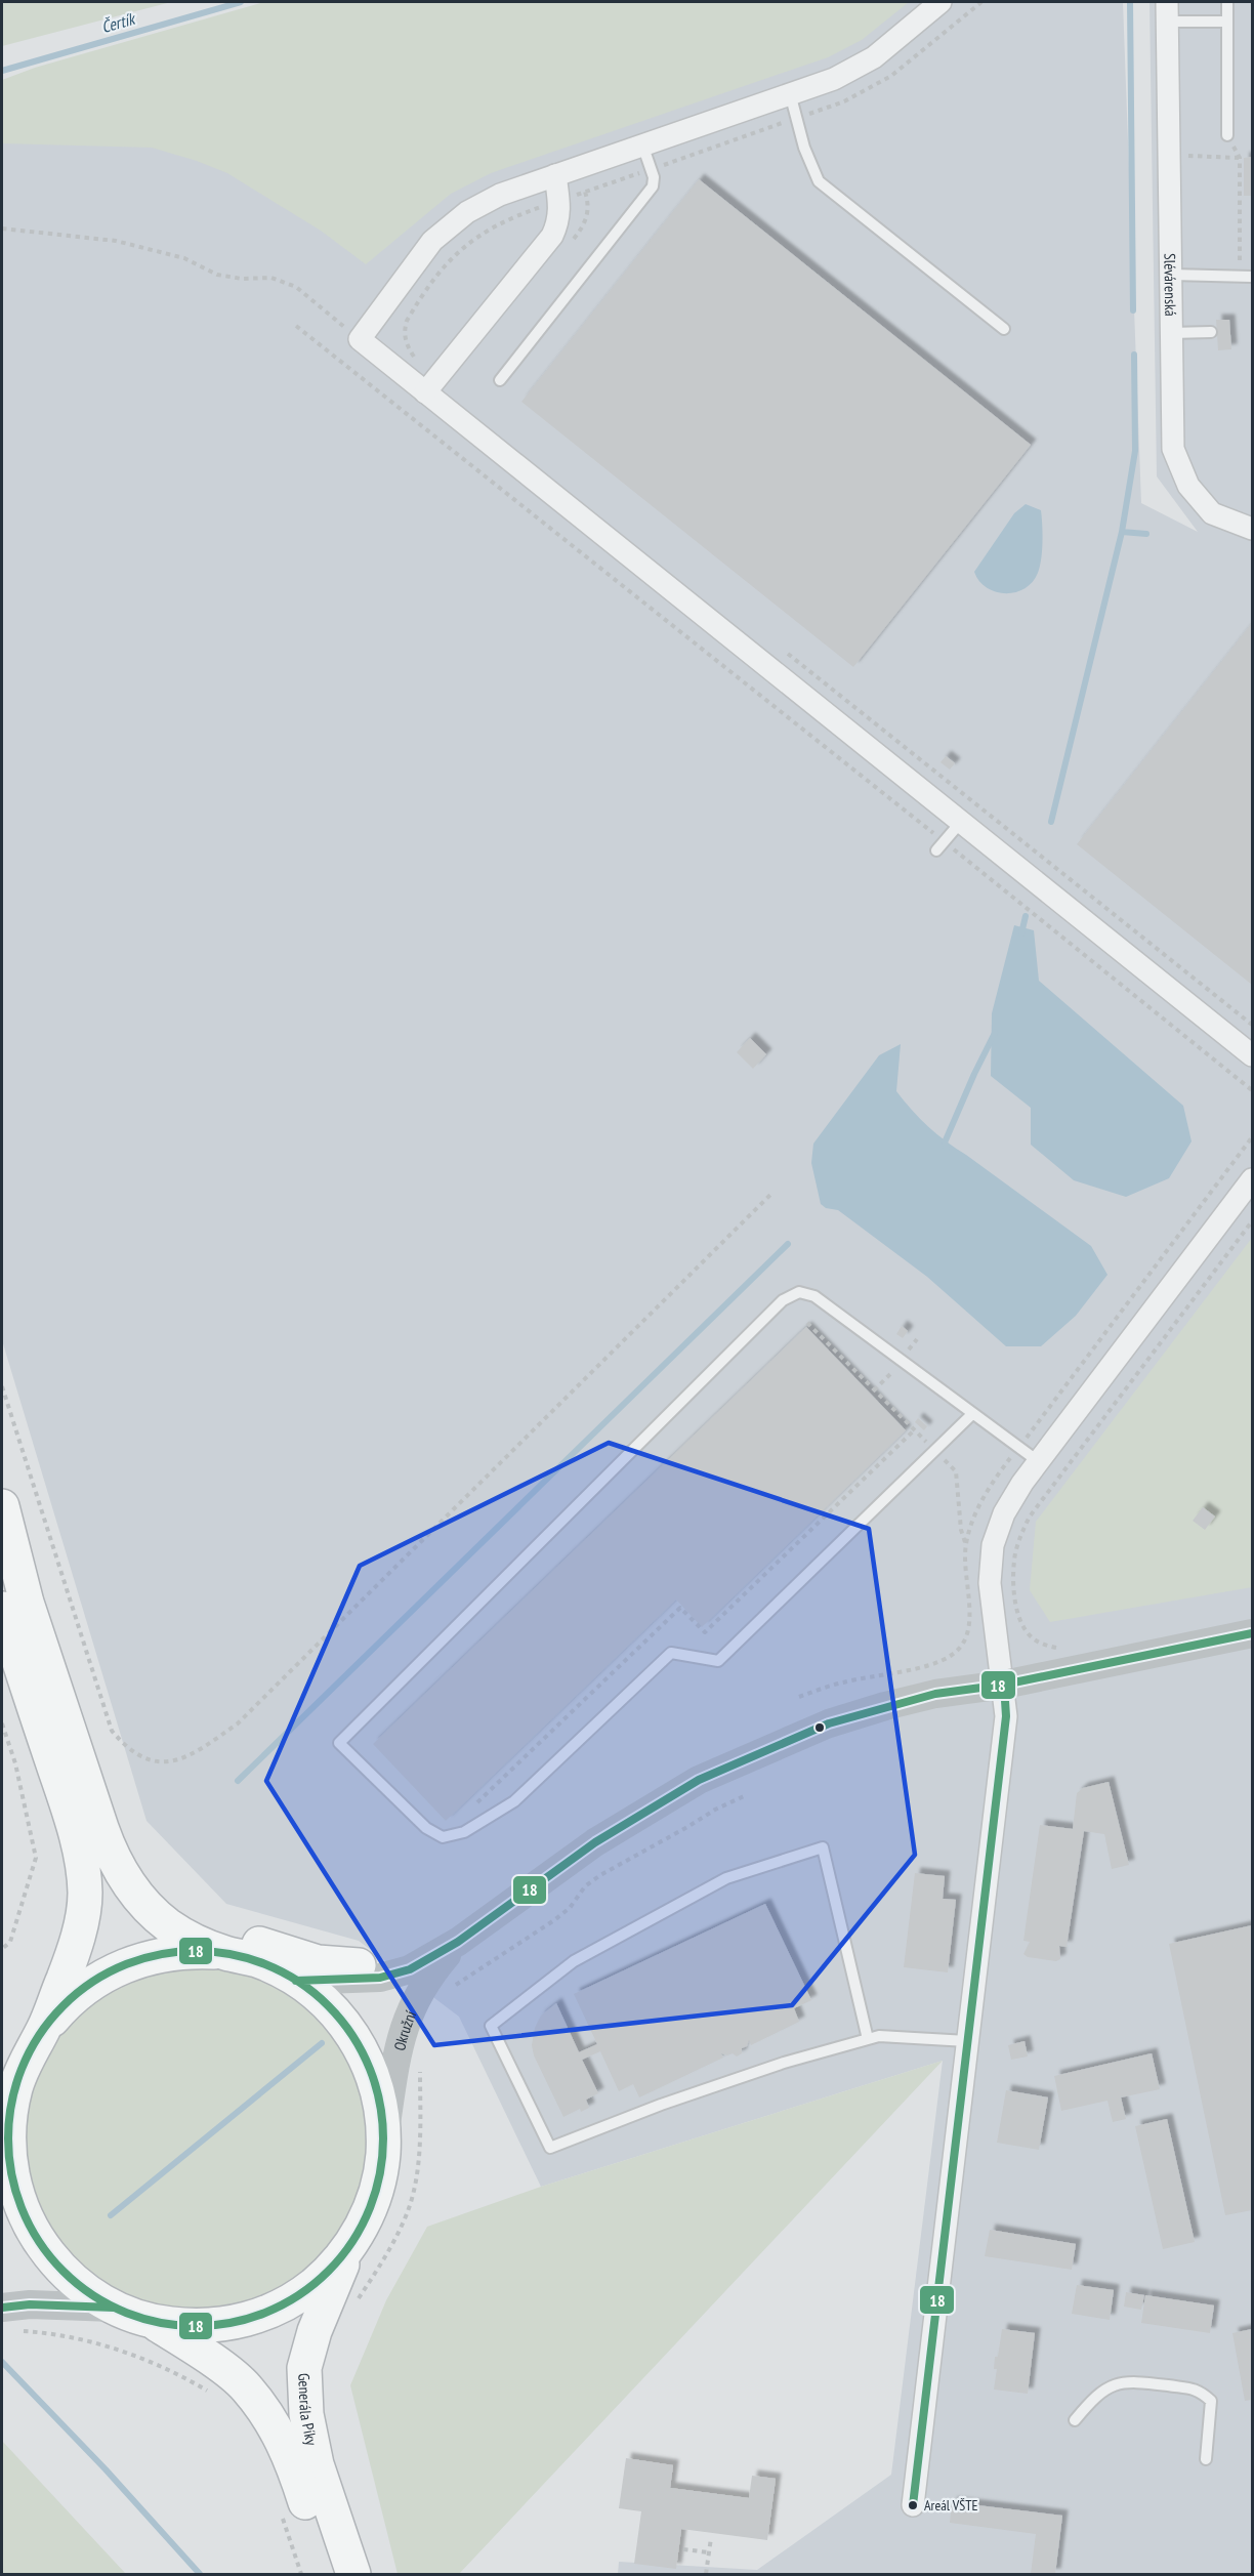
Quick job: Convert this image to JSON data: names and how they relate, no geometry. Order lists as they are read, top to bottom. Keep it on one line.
{"streets":{"highway":["Generála Píky"],"main road":["Okružní"],"street":["Slévárenská"]},"water":["Čertík"],"places":["Areál VŠTE"],"lines":["transit line 18"]}
